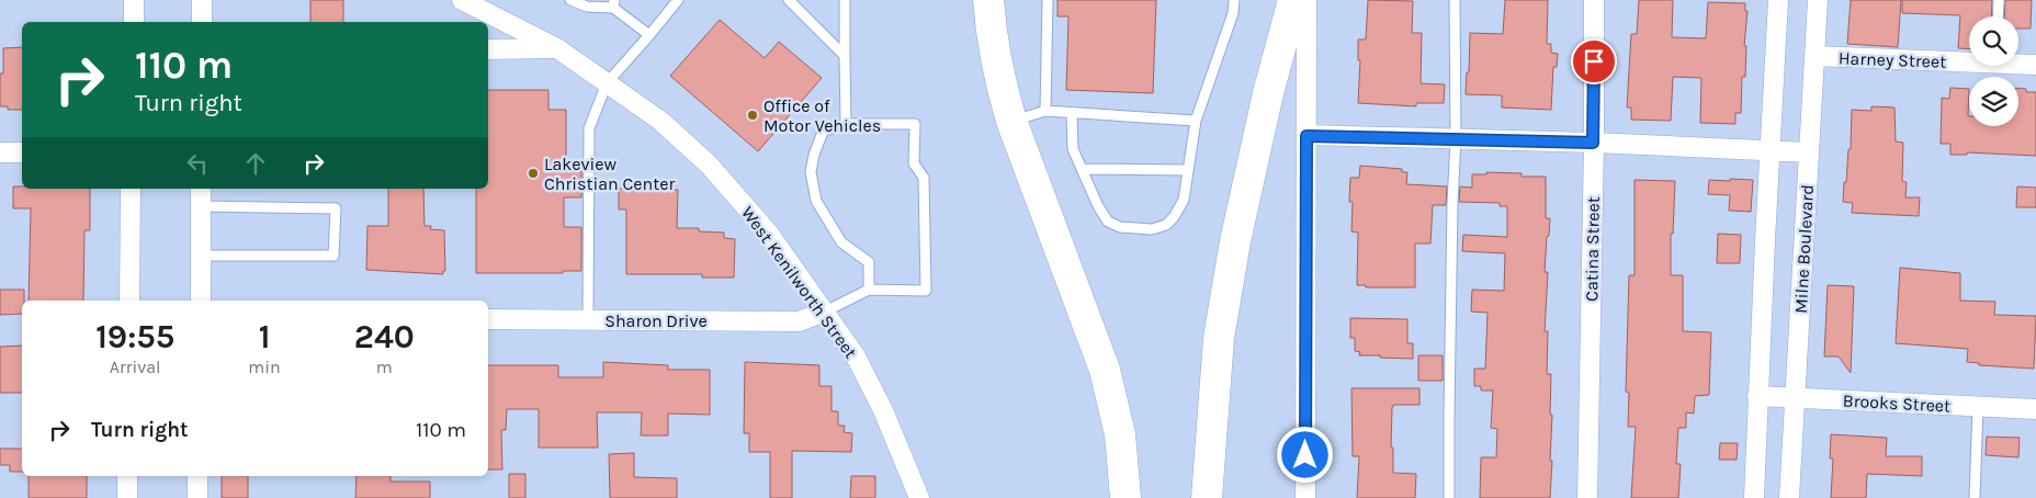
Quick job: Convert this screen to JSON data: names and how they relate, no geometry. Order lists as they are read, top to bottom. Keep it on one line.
{"streets":{"street":["Harney Street","Catina Street","Milne Boulevard","West Kenilworth Street","Sharon Drive","Brooks Street"]},"crossings":[["Harney Street","Milne Boulevard"],["Milne Boulevard","Brooks Street"],["West Kenilworth Street","Sharon Drive"]],"places":["Office of Motor Vehicles","Lakeview Christian Center"],"page":{"turn":["110 m","Turn right"],"eta":["19:55","Arrival","1","min","240","m"],"list":[{"name":"Turn right","value":"110 m"}]}}
